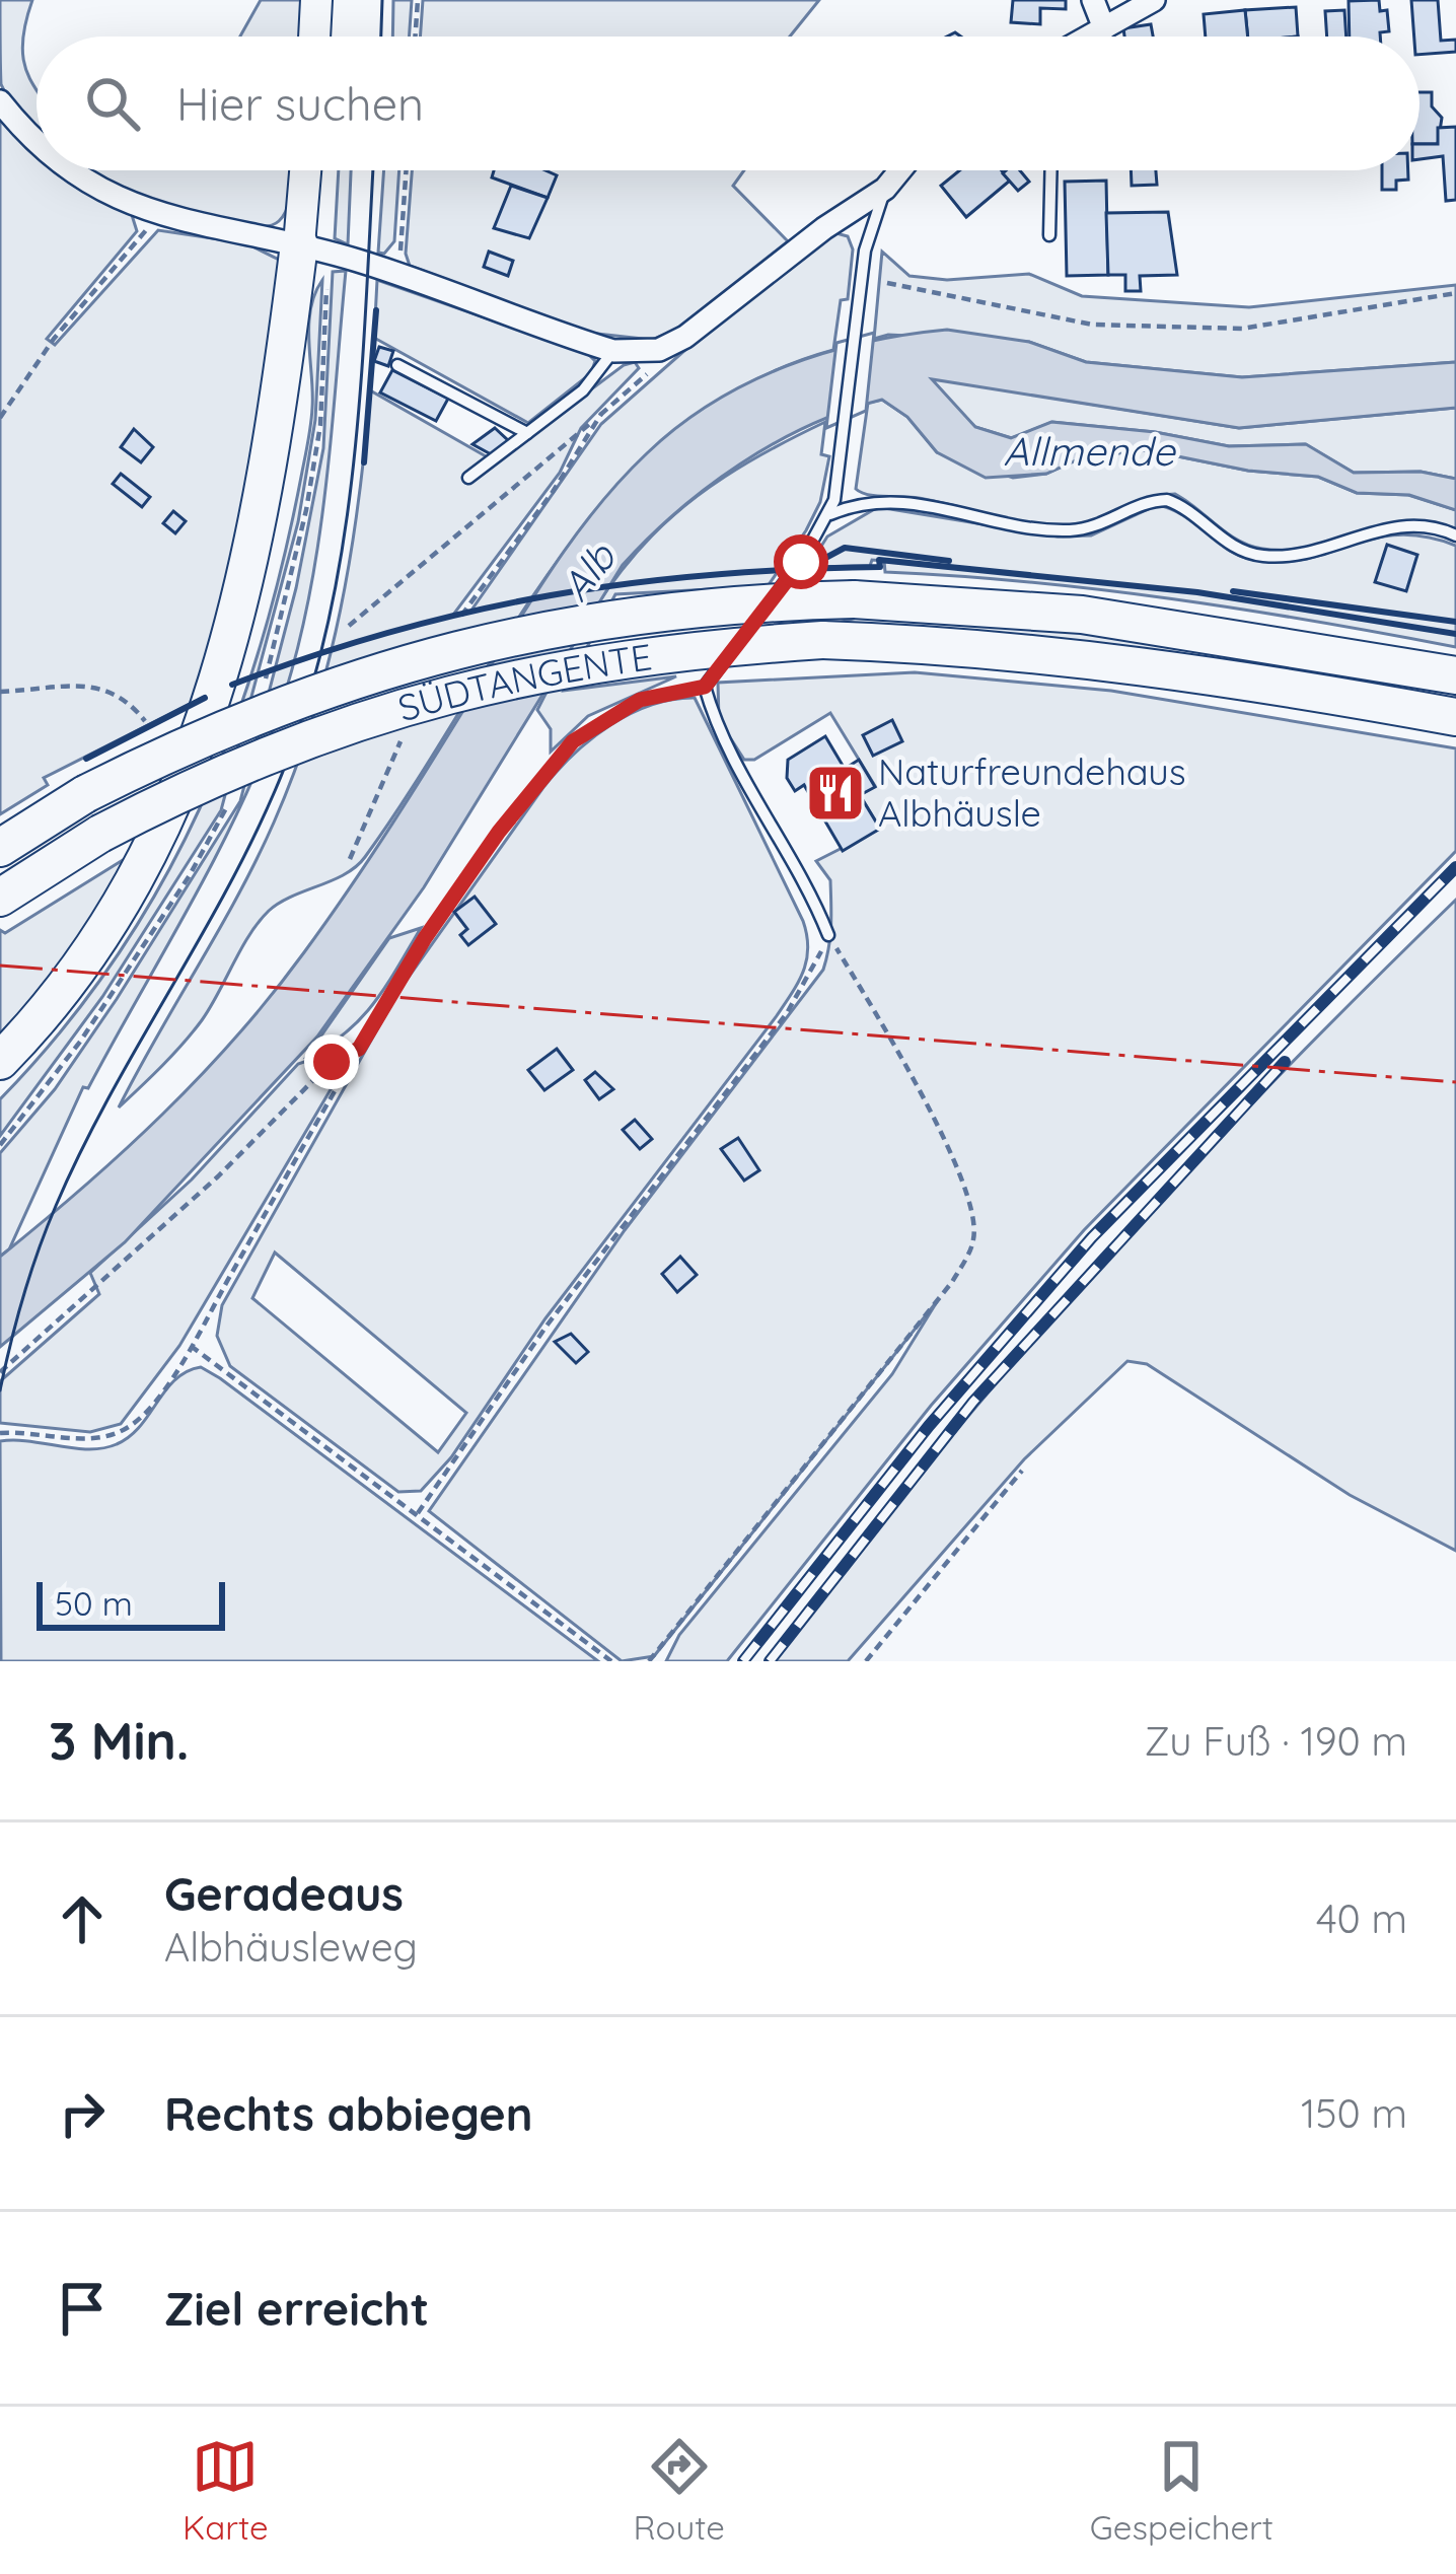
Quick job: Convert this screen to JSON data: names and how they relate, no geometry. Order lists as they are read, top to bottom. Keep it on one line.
{"streets":{"highway":["SÜDTANGENTE"]},"water":["Allmende","Alb"],"places":{"restaurant":["Naturfreundehaus Albhäusle"]},"scale_bar":"50 m","page":{"search":"Hier suchen","scale":"50 m","heading":["3 Min.","Zu Fuß · 190 m"],"list":[["Geradeaus","Albhäusleweg","40 m"],["Rechts abbiegen","150 m"],"Ziel erreicht"],"nav":["Karte","Route","Gespeichert"]}}
